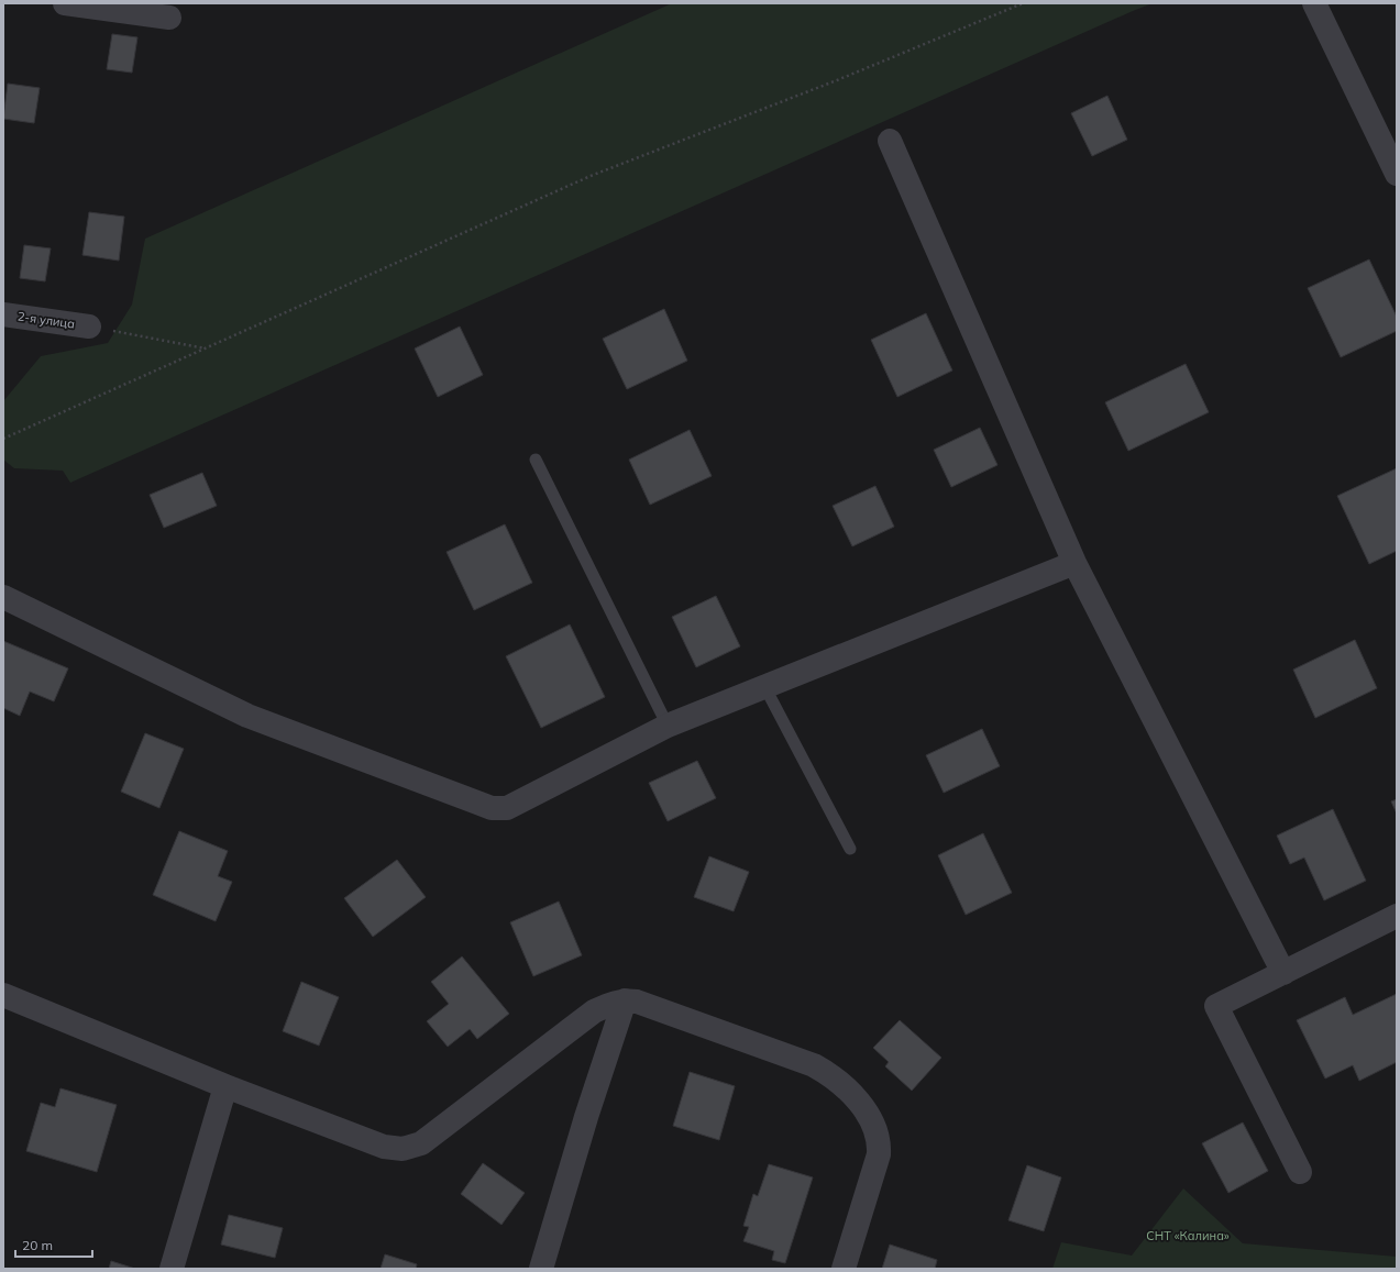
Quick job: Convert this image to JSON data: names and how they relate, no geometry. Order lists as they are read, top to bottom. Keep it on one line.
{"streets":{"street":["2-я улица"]},"parks":["СНТ «Калина»"],"scale_bar":"20 m"}
